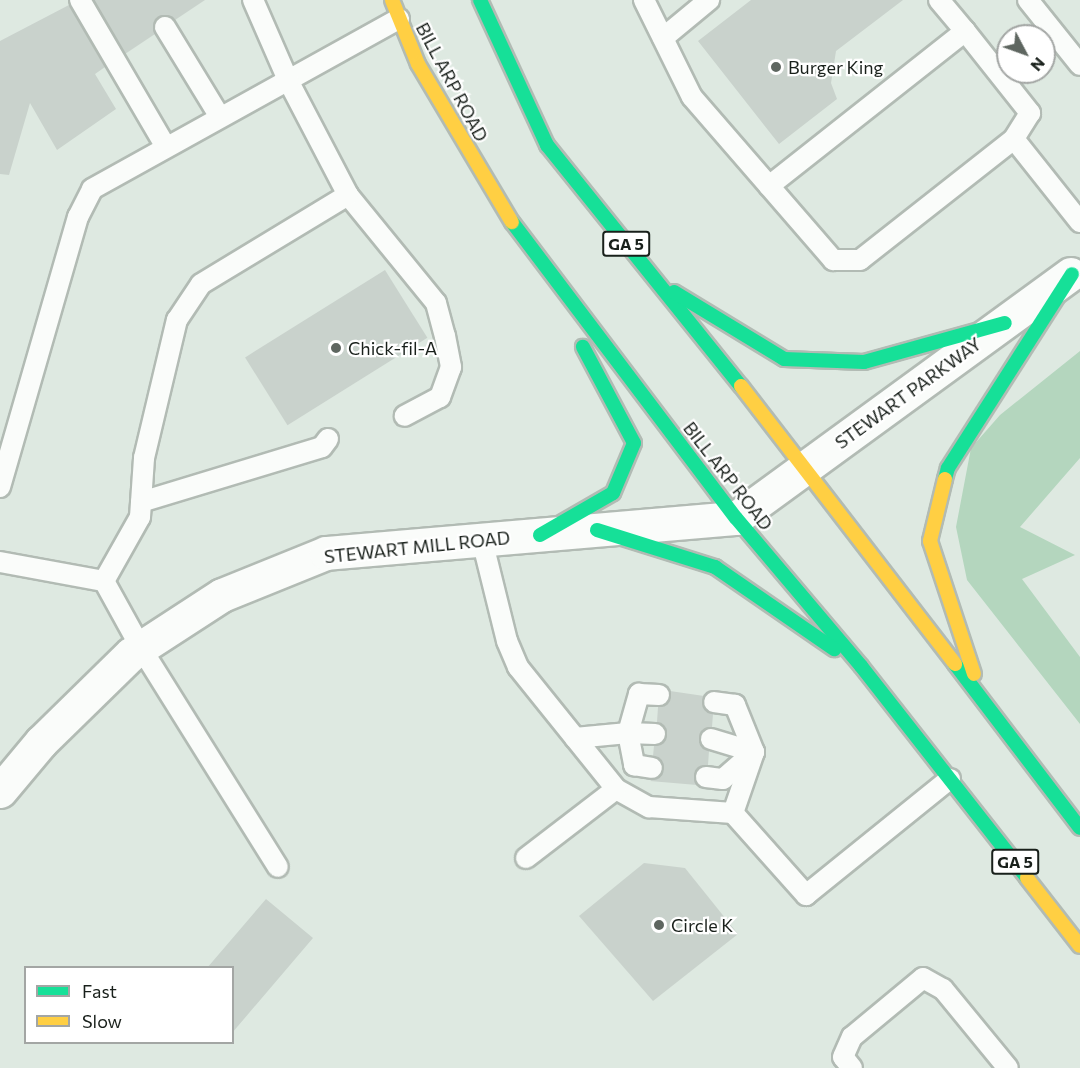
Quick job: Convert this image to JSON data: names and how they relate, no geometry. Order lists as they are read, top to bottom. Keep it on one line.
{"streets":{"main road":["BILL ARP ROAD","GA 5"],"street":["STEWART PARKWAY","STEWART MILL ROAD"]},"crossings":[["BILL ARP ROAD","STEWART PARKWAY"],["BILL ARP ROAD","STEWART MILL ROAD"],["GA 5","STEWART PARKWAY"],["STEWART PARKWAY","STEWART MILL ROAD"]],"places":["Burger King","Chick-fil-A","Circle K"],"legend":["Fast","Slow"],"north":"bottom right"}
